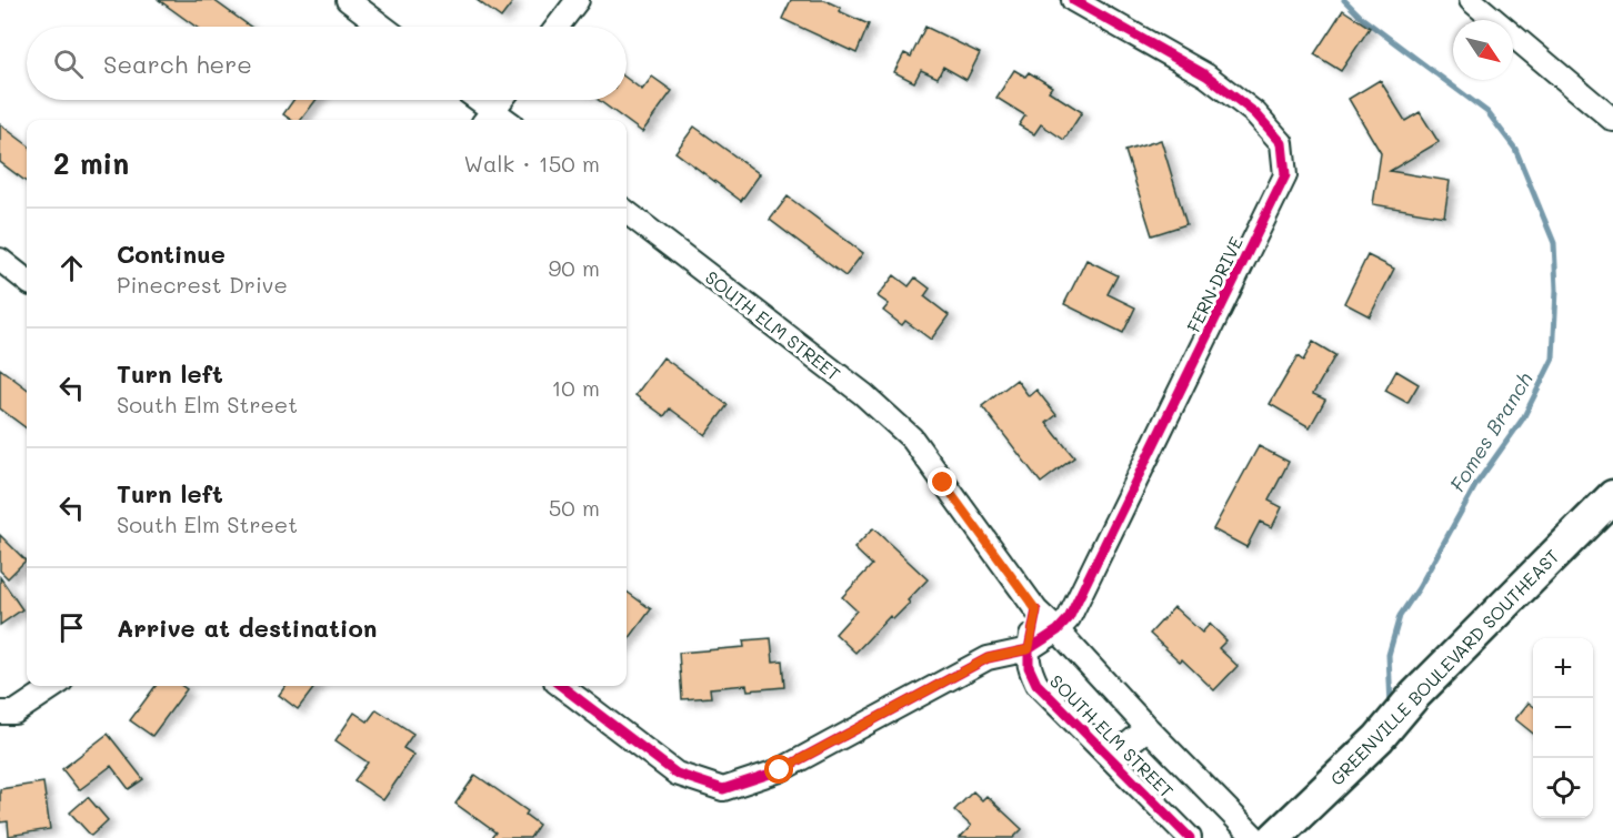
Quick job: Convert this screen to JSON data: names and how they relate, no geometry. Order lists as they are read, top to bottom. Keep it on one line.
{"streets":{"highway":["GREENVILLE BOULEVARD SOUTHEAST"],"street":["FERN DRIVE","SOUTH ELM STREET"]},"crossings":[["FERN DRIVE","SOUTH ELM STREET"]],"water":["Fomes Branch"],"north":"bottom right","page":{"search":"Search here","heading":["2 min","Walk · 150 m"],"list":[["Continue","Pinecrest Drive","90 m"],["Turn left","South Elm Street","10 m"],["Turn left","South Elm Street","50 m"],"Arrive at destination"],"map_buttons":["+","−"]}}
